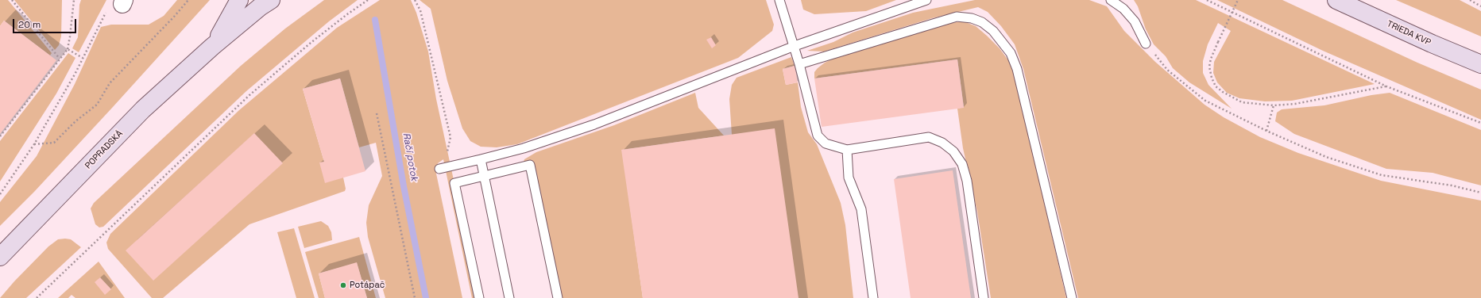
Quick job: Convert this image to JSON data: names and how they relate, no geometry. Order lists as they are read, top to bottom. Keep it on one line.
{"streets":{"street":["TRIEDA KVP","POPRADSKÁ"]},"water":["Račí potok"],"places":["Potápač"],"scale_bar":"20 m"}
